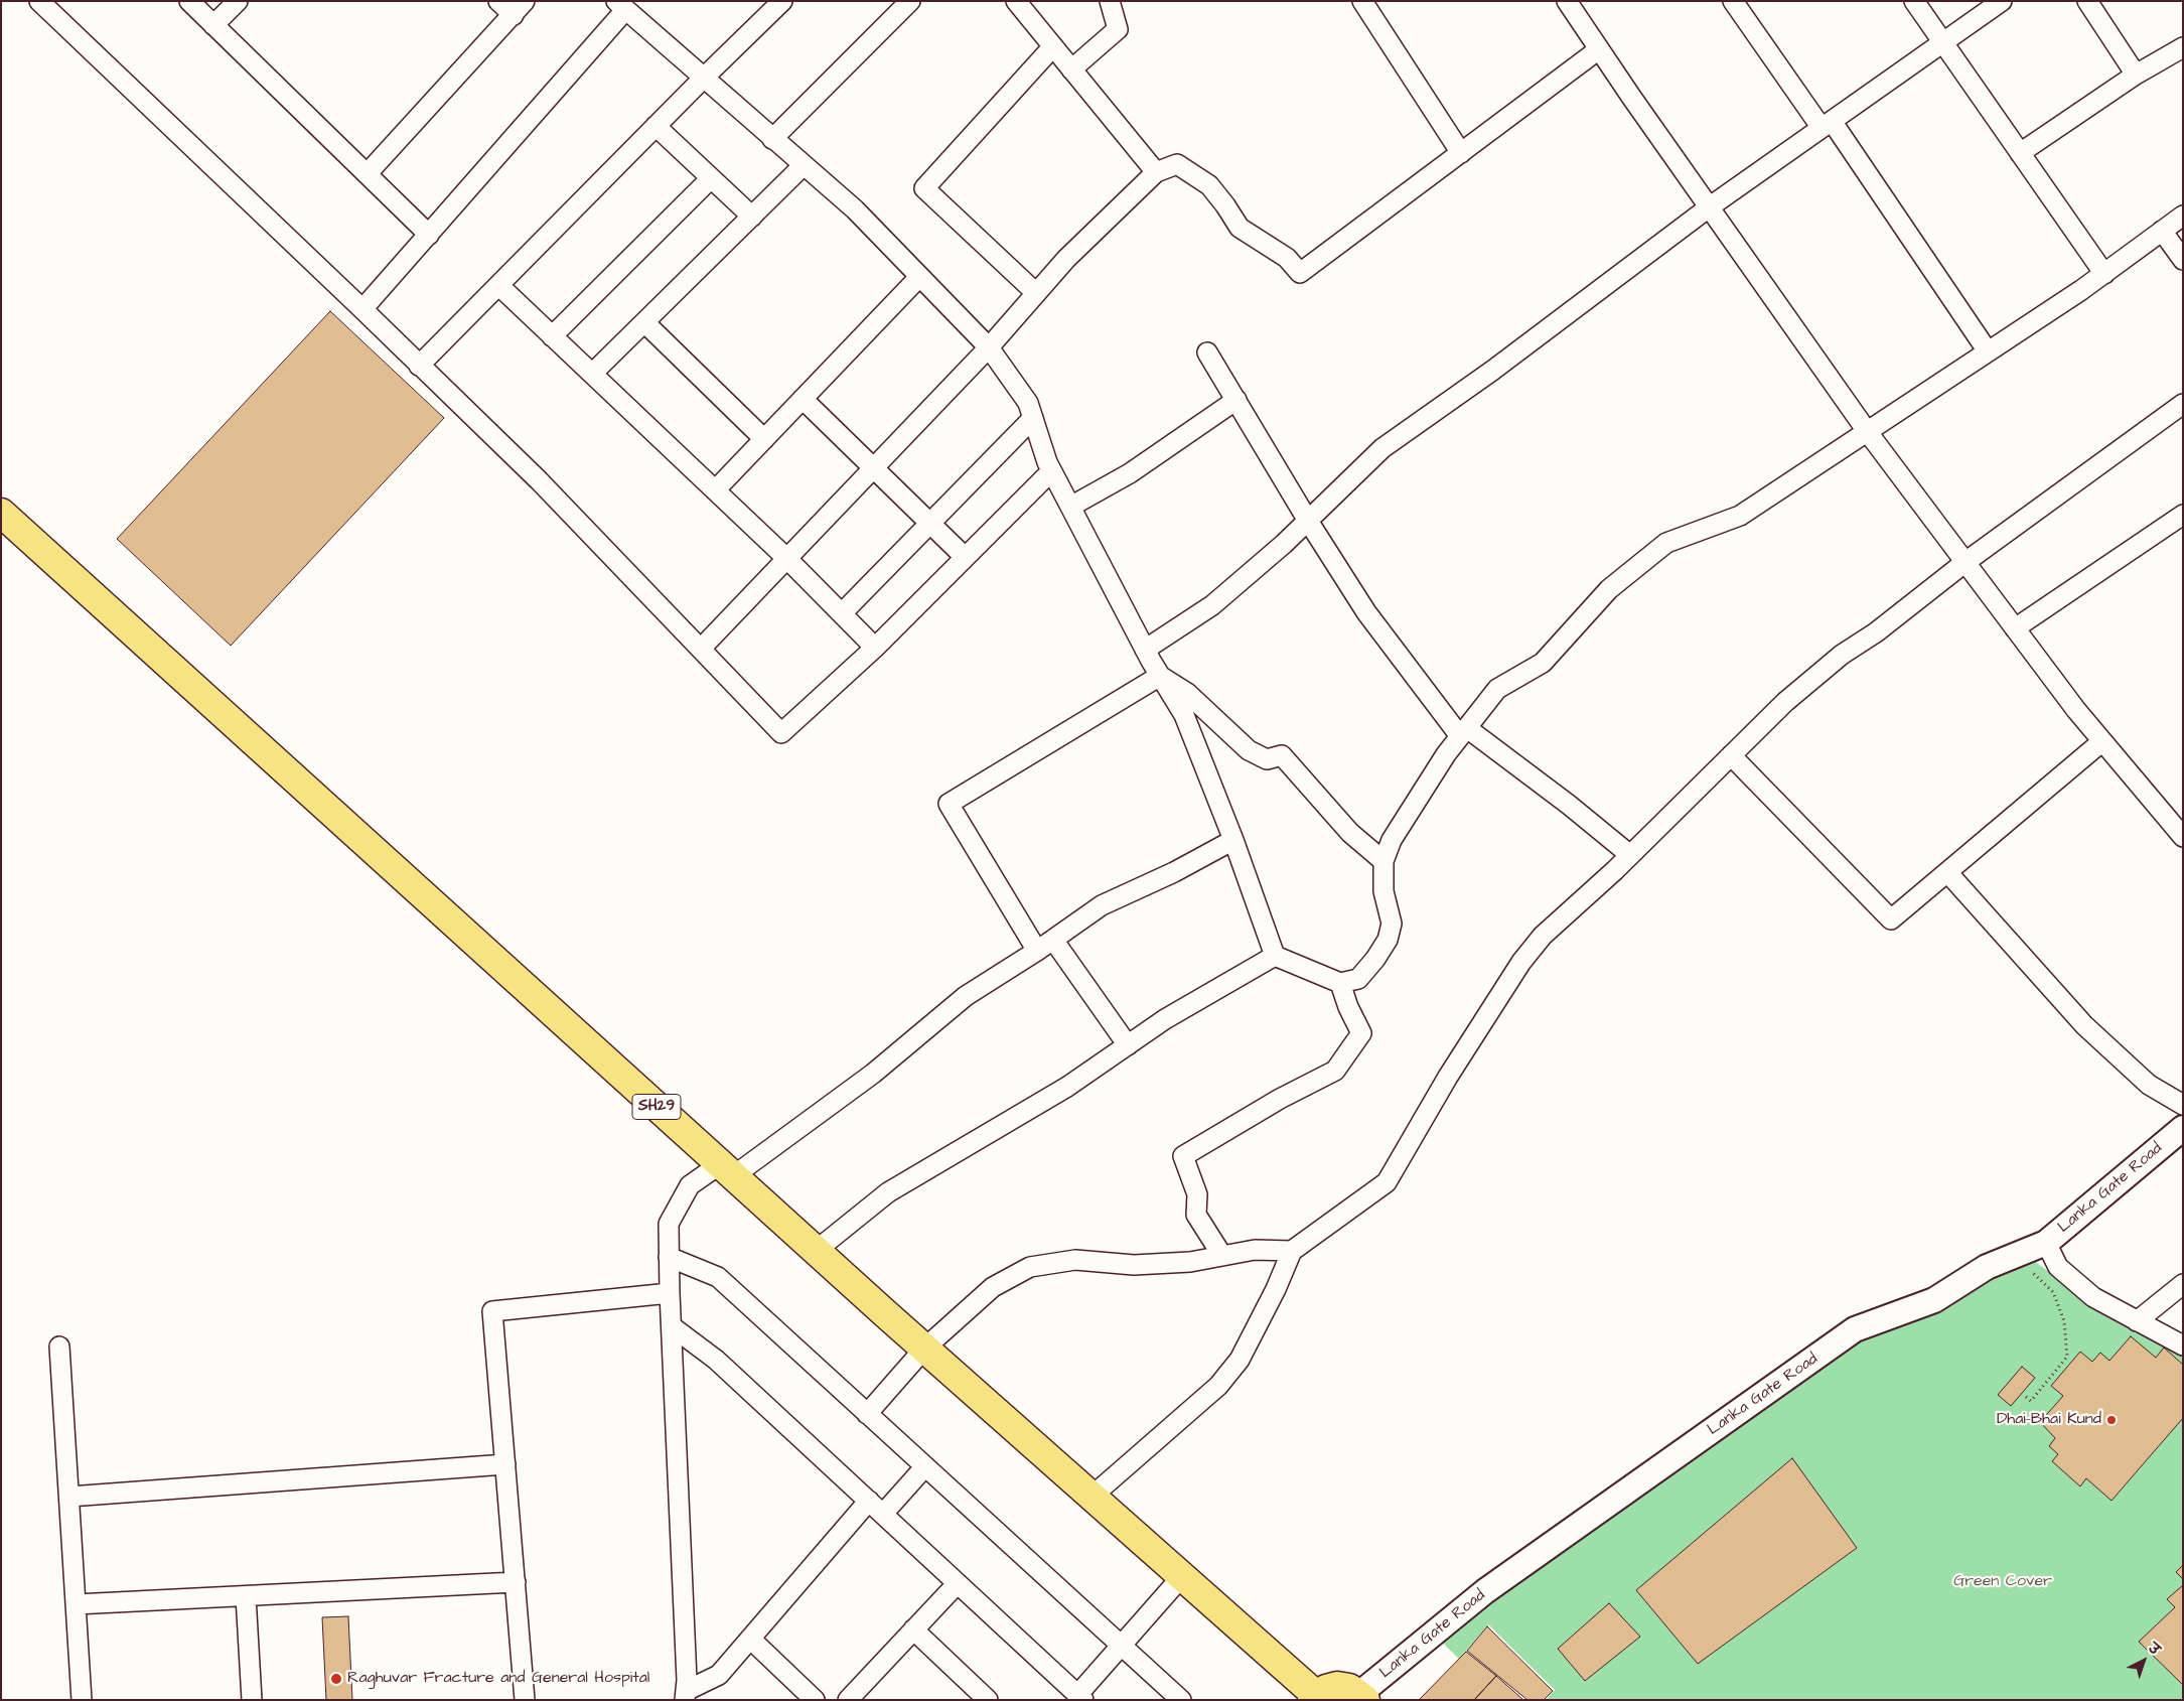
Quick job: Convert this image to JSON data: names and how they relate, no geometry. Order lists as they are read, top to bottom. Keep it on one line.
{"streets":{"main road":["SH29"],"street":["Lanka Gate Road"]},"crossings":[["SH29","Lanka Gate Road"]],"parks":["Green Cover"],"places":["Dhai-Bhai Kund","Raghuvar Fracture and General Hospital"],"north":"top right"}
